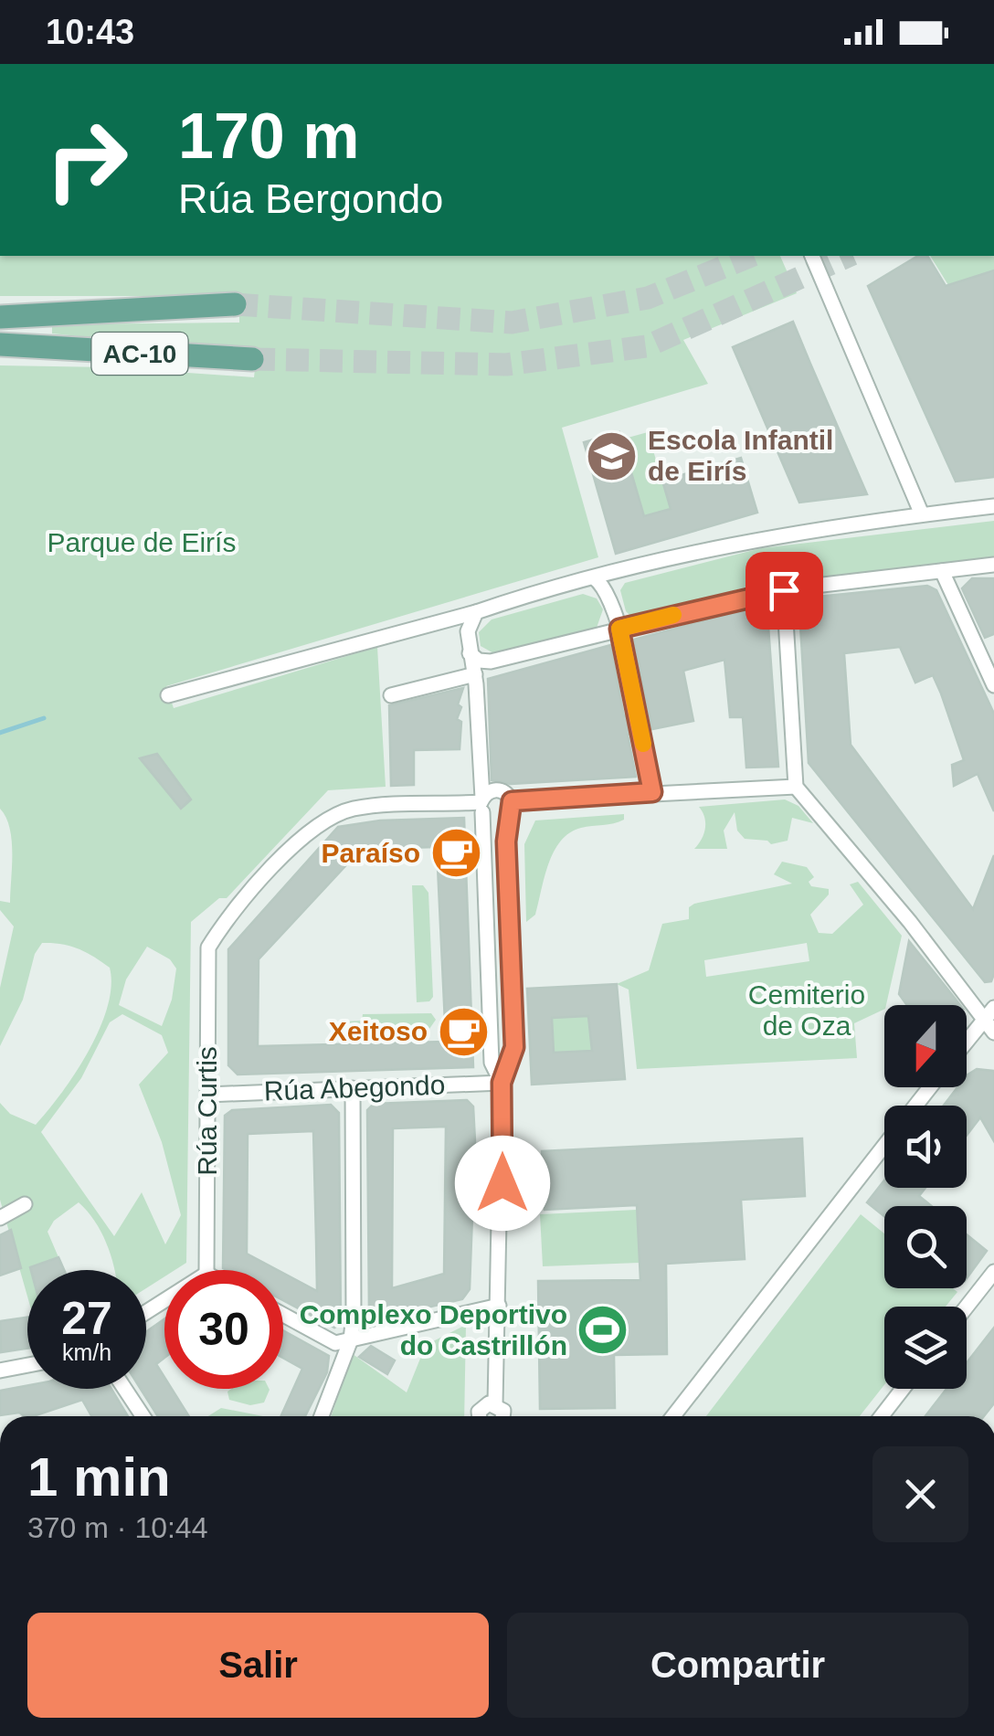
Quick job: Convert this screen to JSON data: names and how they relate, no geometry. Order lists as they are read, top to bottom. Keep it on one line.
{"streets":{"main road":["AC-10"],"street":["Rúa Abegondo","Rúa Curtis"]},"crossings":[["Rúa Abegondo","Rúa Curtis"]],"parks":["Parque de Eirís","Cemiterio de Oza"],"places":{"school or university":["Escola Infantil de Eirís"],"cafe":["Paraíso","Xeitoso"],"sports":["Complexo Deportivo do Castrillón"]},"north":"bottom","page":{"status":"10:43","turn":["170 m","Rúa Bergondo"],"speed":"27 km/h","limit":"30","heading":["1 min","370 m · 10:44"],"buttons":["Salir","Compartir"]}}
